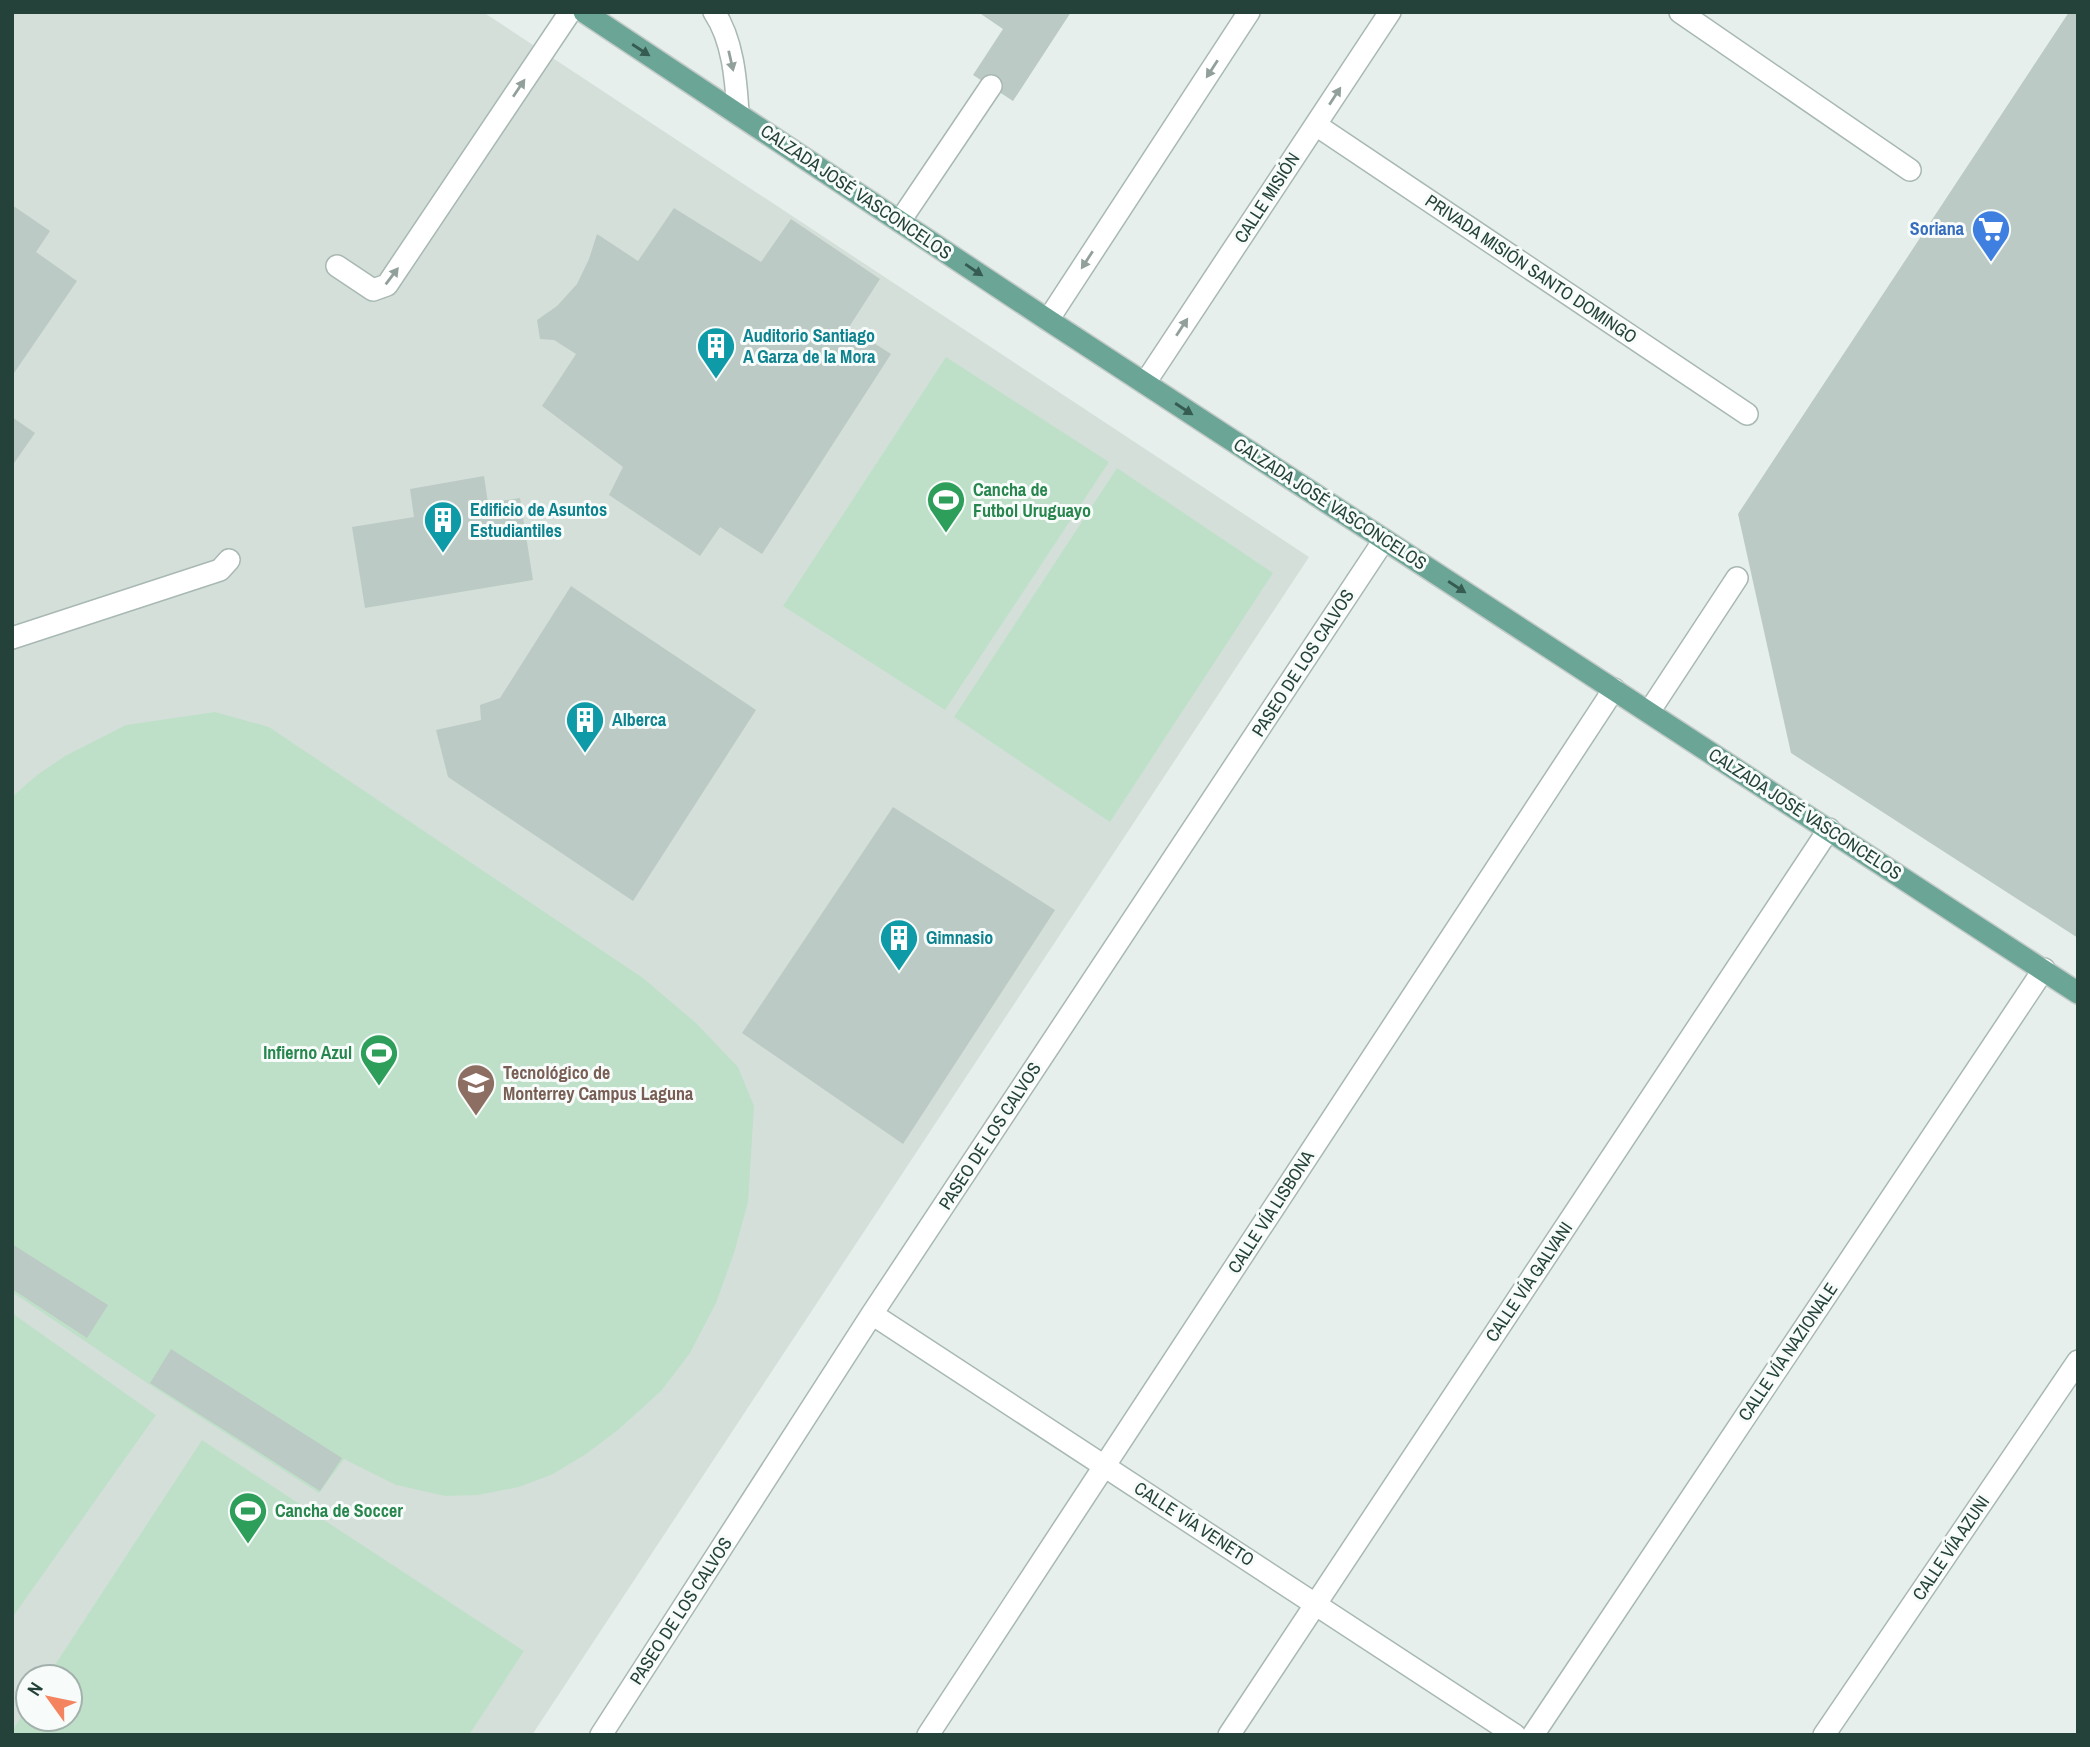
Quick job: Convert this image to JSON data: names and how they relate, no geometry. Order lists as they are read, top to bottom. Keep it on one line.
{"streets":{"main road":["CALZADA JOSÉ VASCONCELOS"],"street":["CALLE MISIÓN","PRIVADA MISIÓN SANTO DOMINGO","PASEO DE LOS CALVOS","CALLE VÍA LISBONA","CALLE VÍA GALVANI","CALLE VÍA NAZIONALE","CALLE VÍA VENETO","CALLE VÍA AZUNI"]},"crossings":[["CALZADA JOSÉ VASCONCELOS","CALLE MISIÓN"],["CALZADA JOSÉ VASCONCELOS","PASEO DE LOS CALVOS"],["CALZADA JOSÉ VASCONCELOS","CALLE VÍA LISBONA"],["CALZADA JOSÉ VASCONCELOS","CALLE VÍA GALVANI"],["CALZADA JOSÉ VASCONCELOS","CALLE VÍA NAZIONALE"],["CALLE MISIÓN","PRIVADA MISIÓN SANTO DOMINGO"],["PASEO DE LOS CALVOS","CALLE VÍA VENETO"],["CALLE VÍA LISBONA","CALLE VÍA VENETO"],["CALLE VÍA GALVANI","CALLE VÍA VENETO"]],"one_way":["CALZADA JOSÉ VASCONCELOS"],"places":{"supermarket":["Soriana"],"building":["Auditorio Santiago A Garza de la Mora","Edificio de Asuntos Estudiantiles","Alberca","Gimnasio"],"sports":["Cancha de Futbol Uruguayo","Infierno Azul","Cancha de Soccer"],"school or university":["Tecnológico de Monterrey Campus Laguna"]},"north":"top left"}
